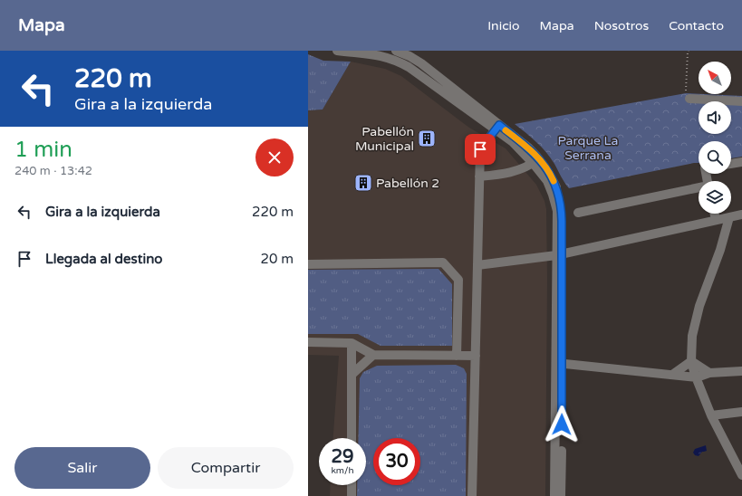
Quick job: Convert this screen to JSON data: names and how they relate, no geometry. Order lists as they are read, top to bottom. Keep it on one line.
{"parks":["Parque La Serrana"],"places":{"building":["Pabellón Municipal","Pabellón 2"]},"north":"top left","page":{"header":"Mapa","nav":["Inicio","Mapa","Nosotros","Contacto"],"turn":["220 m","Gira a la izquierda"],"heading":["1 min","240 m · 13:42"],"list":[{"name":"Gira a la izquierda","value":"220 m"},{"name":"Llegada al destino","value":"20 m"}],"speed":"29 km/h","limit":"30","buttons":["Salir","Compartir"]}}
